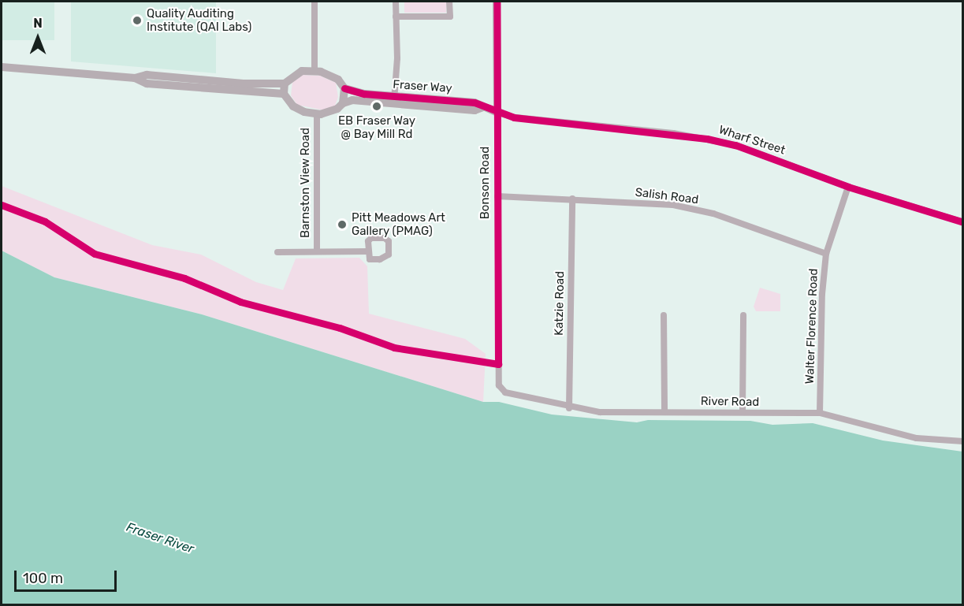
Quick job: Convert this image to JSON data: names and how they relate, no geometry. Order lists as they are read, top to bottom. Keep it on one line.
{"streets":{"street":["Fraser Way","Wharf Street","Barnston View Road","Bonson Road","Salish Road","Katzie Road","Walter Florence Road","River Road"]},"crossings":[["Fraser Way","Wharf Street"],["Fraser Way","Barnston View Road"],["Fraser Way","Bonson Road"],["Wharf Street","Bonson Road"],["Wharf Street","Walter Florence Road"],["Bonson Road","Salish Road"],["Bonson Road","River Road"],["Salish Road","Katzie Road"],["Salish Road","Walter Florence Road"],["Katzie Road","River Road"],["Walter Florence Road","River Road"]],"water":["Fraser River"],"places":["Quality Auditing Institute (QAI Labs)","EB Fraser Way @ Bay Mill Rd","Pitt Meadows Art Gallery (PMAG)"],"scale_bar":"100 m","north":"top"}
